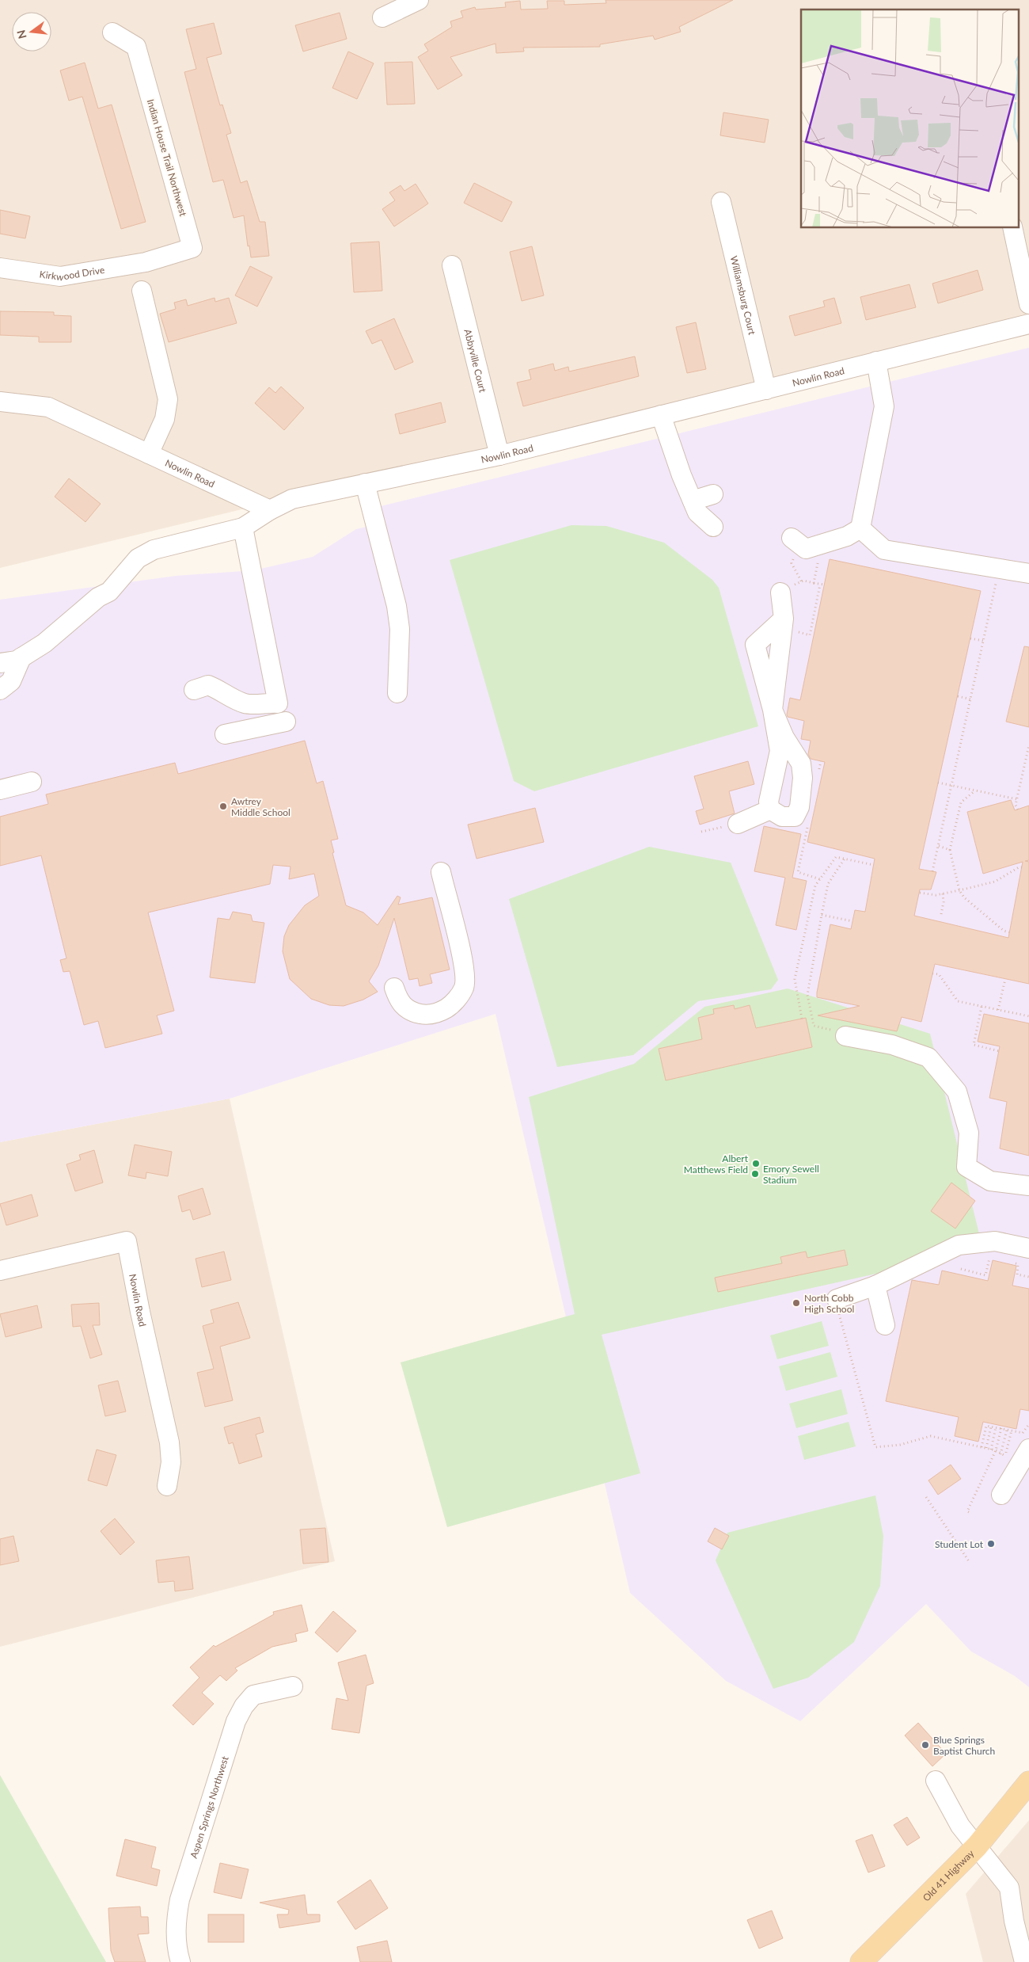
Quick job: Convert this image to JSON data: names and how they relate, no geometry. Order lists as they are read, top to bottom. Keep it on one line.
{"streets":{"main road":["Old 41 Highway"],"street":["Indian House Trail Northwest","Kirkwood Drive","Williamsburg Court","Abbyville Court","Nowlin Road","Aspen Springs Northwest"]},"crossings":[["Indian House Trail Northwest","Kirkwood Drive"],["Williamsburg Court","Nowlin Road"],["Abbyville Court","Nowlin Road"]],"places":["Awtrey Middle School","Albert Matthews Field","Emory Sewell Stadium","North Cobb High School","Student Lot","Blue Springs Baptist Church"],"north":"left"}
